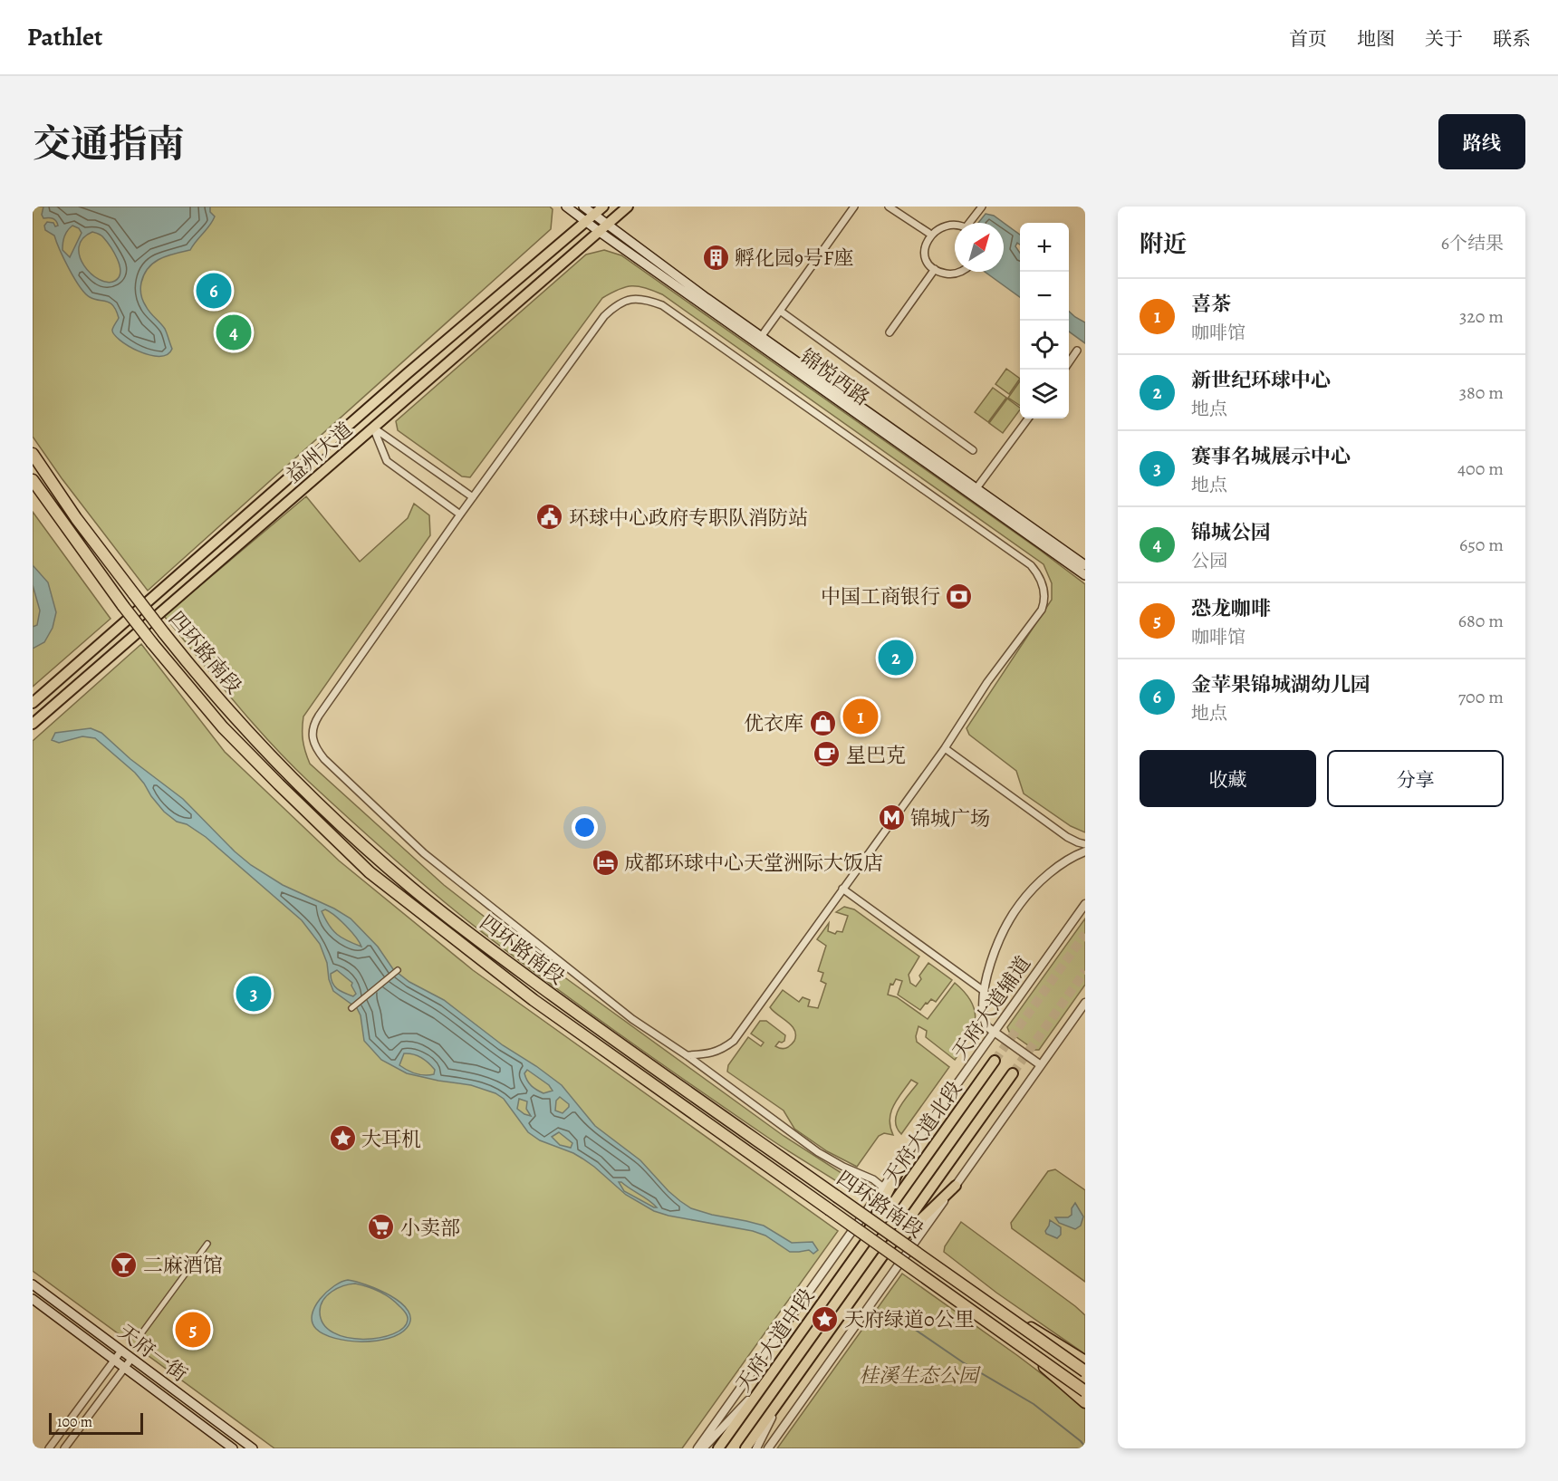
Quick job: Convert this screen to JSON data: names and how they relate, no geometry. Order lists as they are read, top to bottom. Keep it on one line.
{"streets":{"highway":["四环路南段"],"main road":["锦悦西路","益州大道","天府大道北段","天府大道中段","天府一街"],"street":["天府大道辅道"]},"crossings":[["锦悦西路","益州大道"],["天府大道北段","天府大道中段"]],"parks":["桂溪生态公园"],"places":{"building":["孵化园9号F座"],"public building":["环球中心政府专职队消防站"],"bank":["中国工商银行"],"shop":["优衣库"],"cafe":["星巴克"],"metro station":["锦城广场"],"hotel":["成都环球中心天堂洲际大饭店"],"place":["大耳机","天府绿道0公里"],"supermarket":["小卖部"],"bar":["二麻酒馆"]},"scale_bar":"100 m","north":"top right","page":{"header":"Pathlet","nav":["首页","地图","关于","联系"],"title":"交通指南","buttons":["路线",["收藏","分享"]],"heading":["附近","6个结果"],"map_buttons":["+","−"],"pins":["6","4","2","1","3","5"],"list":[{"mark":"1","name":"喜茶","note":"咖啡馆","value":"320 m"},{"mark":"2","name":"新世纪环球中心","note":"地点","value":"380 m"},{"mark":"3","name":"赛事名城展示中心","note":"地点","value":"400 m"},{"mark":"4","name":"锦城公园","note":"公园","value":"650 m"},{"mark":"5","name":"恐龙咖啡","note":"咖啡馆","value":"680 m"},{"mark":"6","name":"金苹果锦城湖幼儿园","note":"地点","value":"700 m"}],"scale":"100 m"}}
